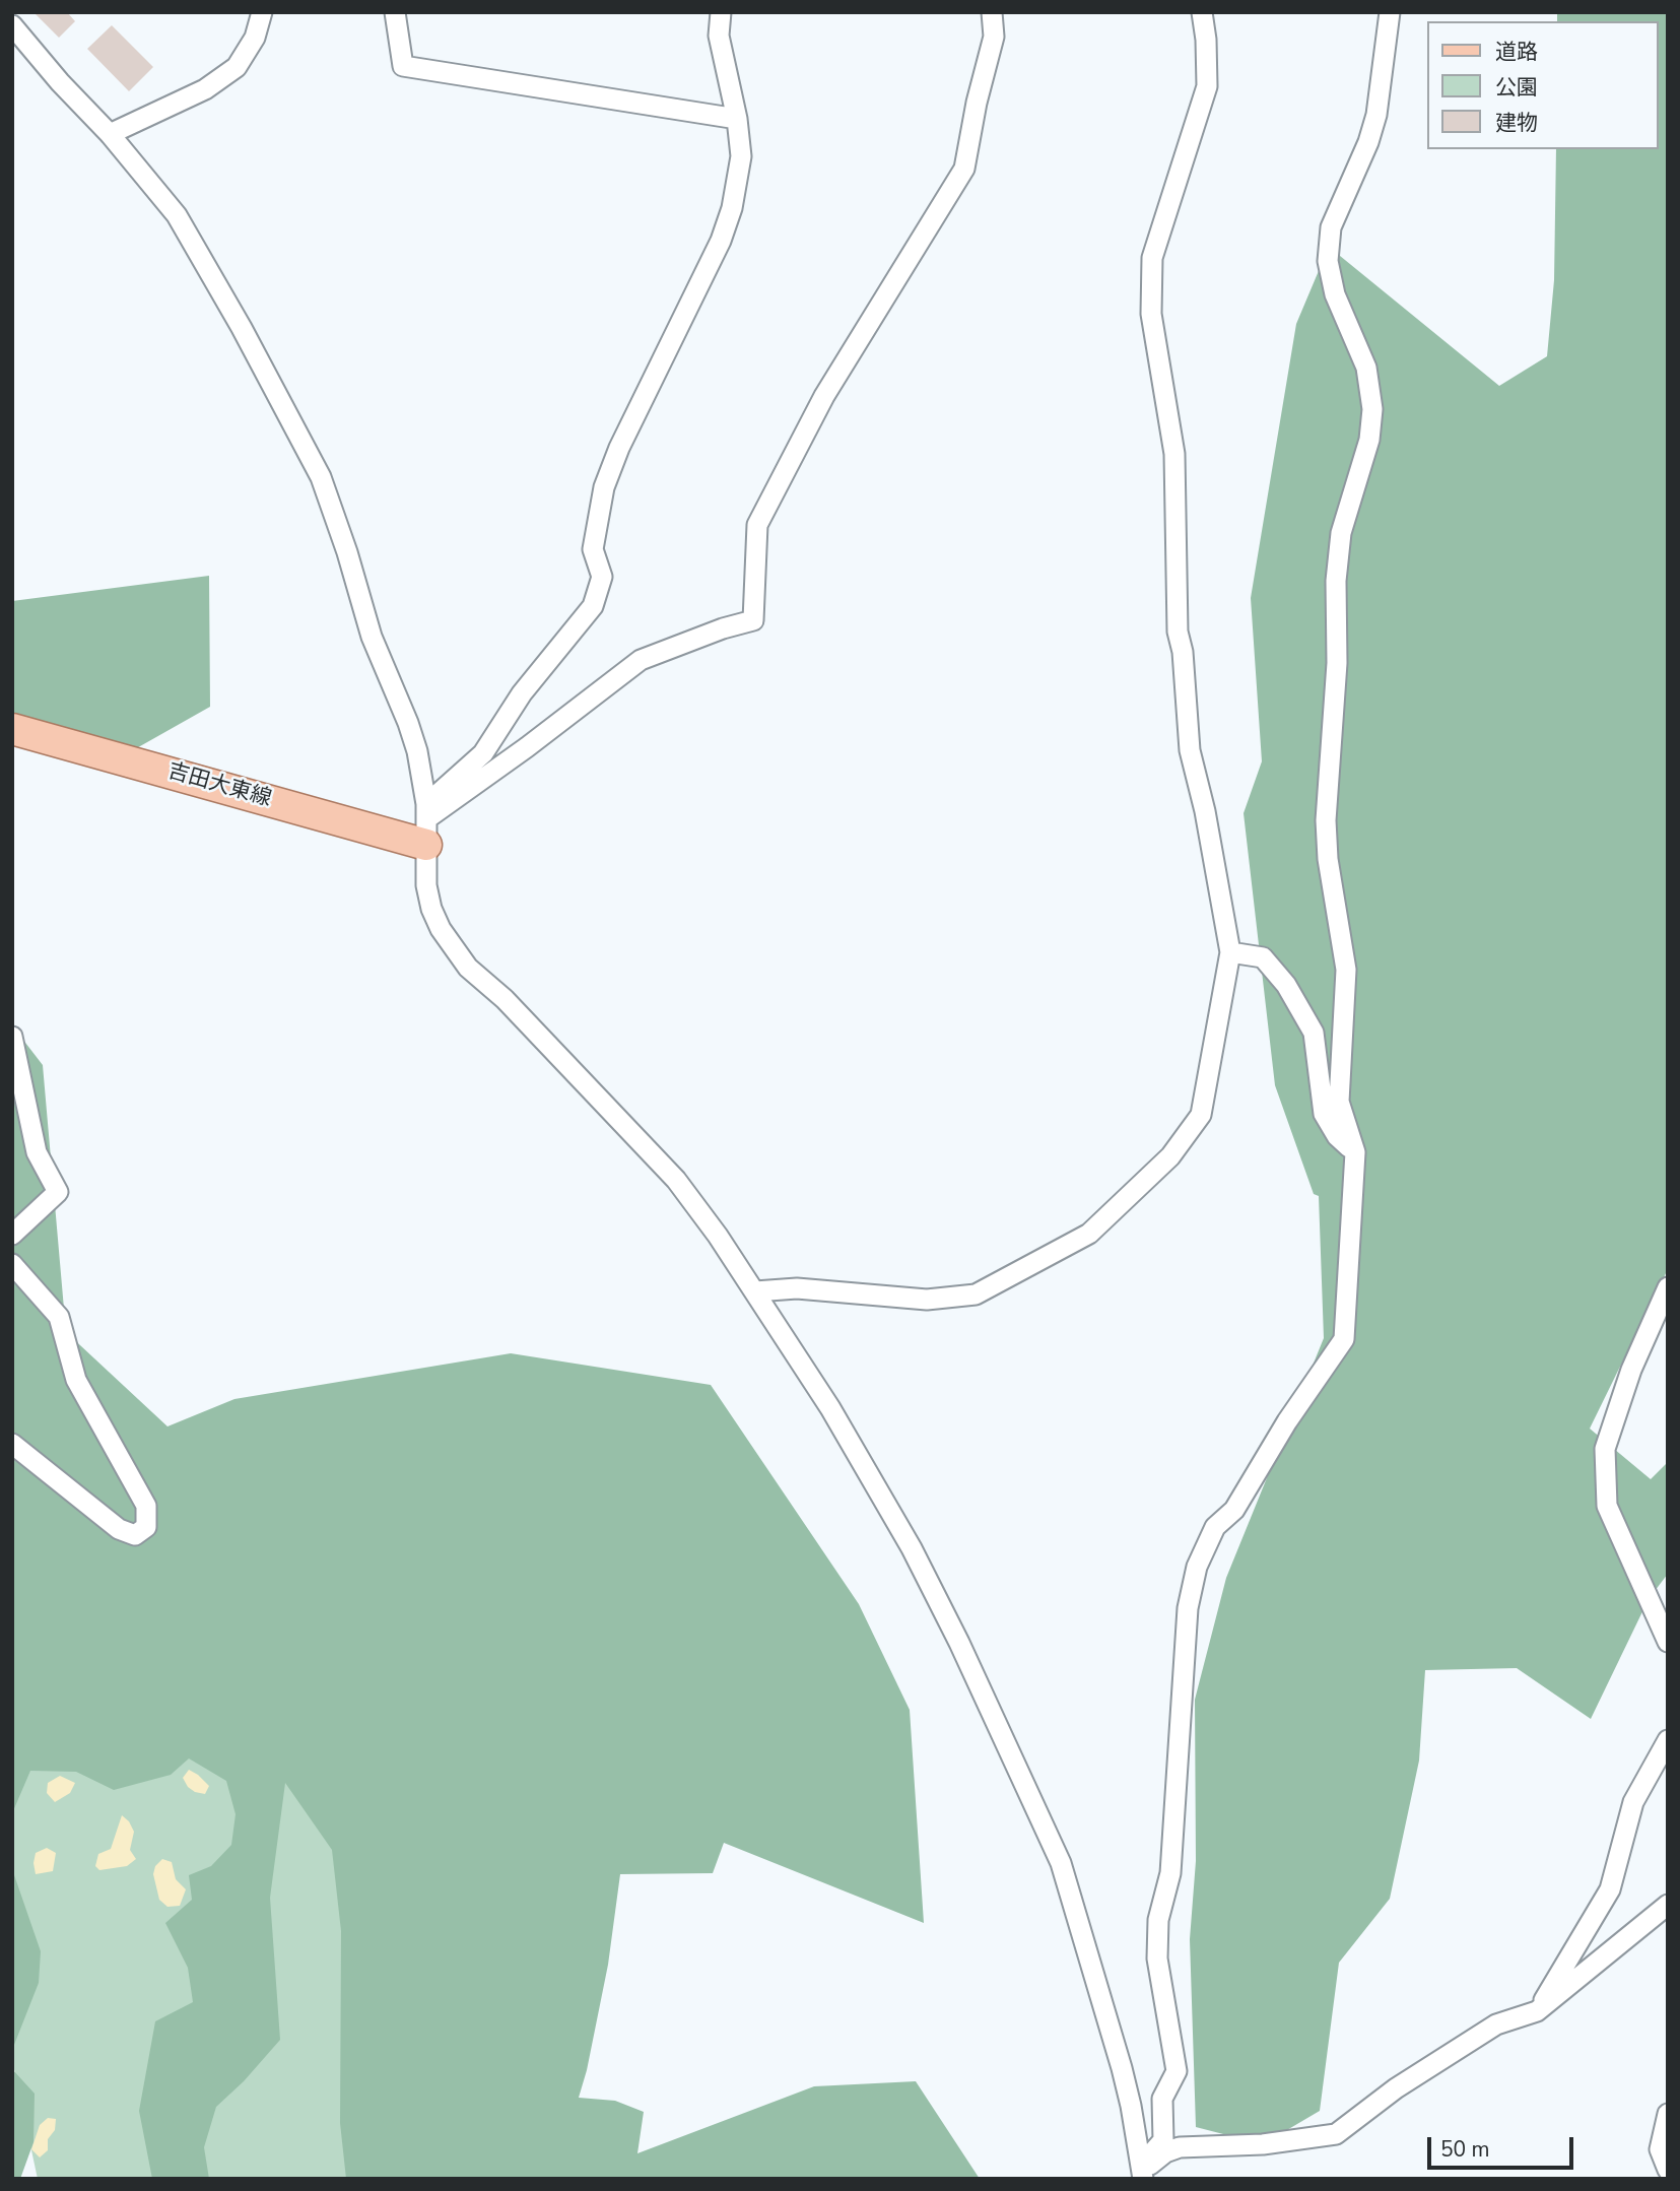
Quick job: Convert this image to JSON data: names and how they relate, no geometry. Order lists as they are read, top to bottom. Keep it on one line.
{"streets":{"main road":["吉田大東線"]},"legend":["道路","公園","建物"],"scale_bar":"50 m"}
